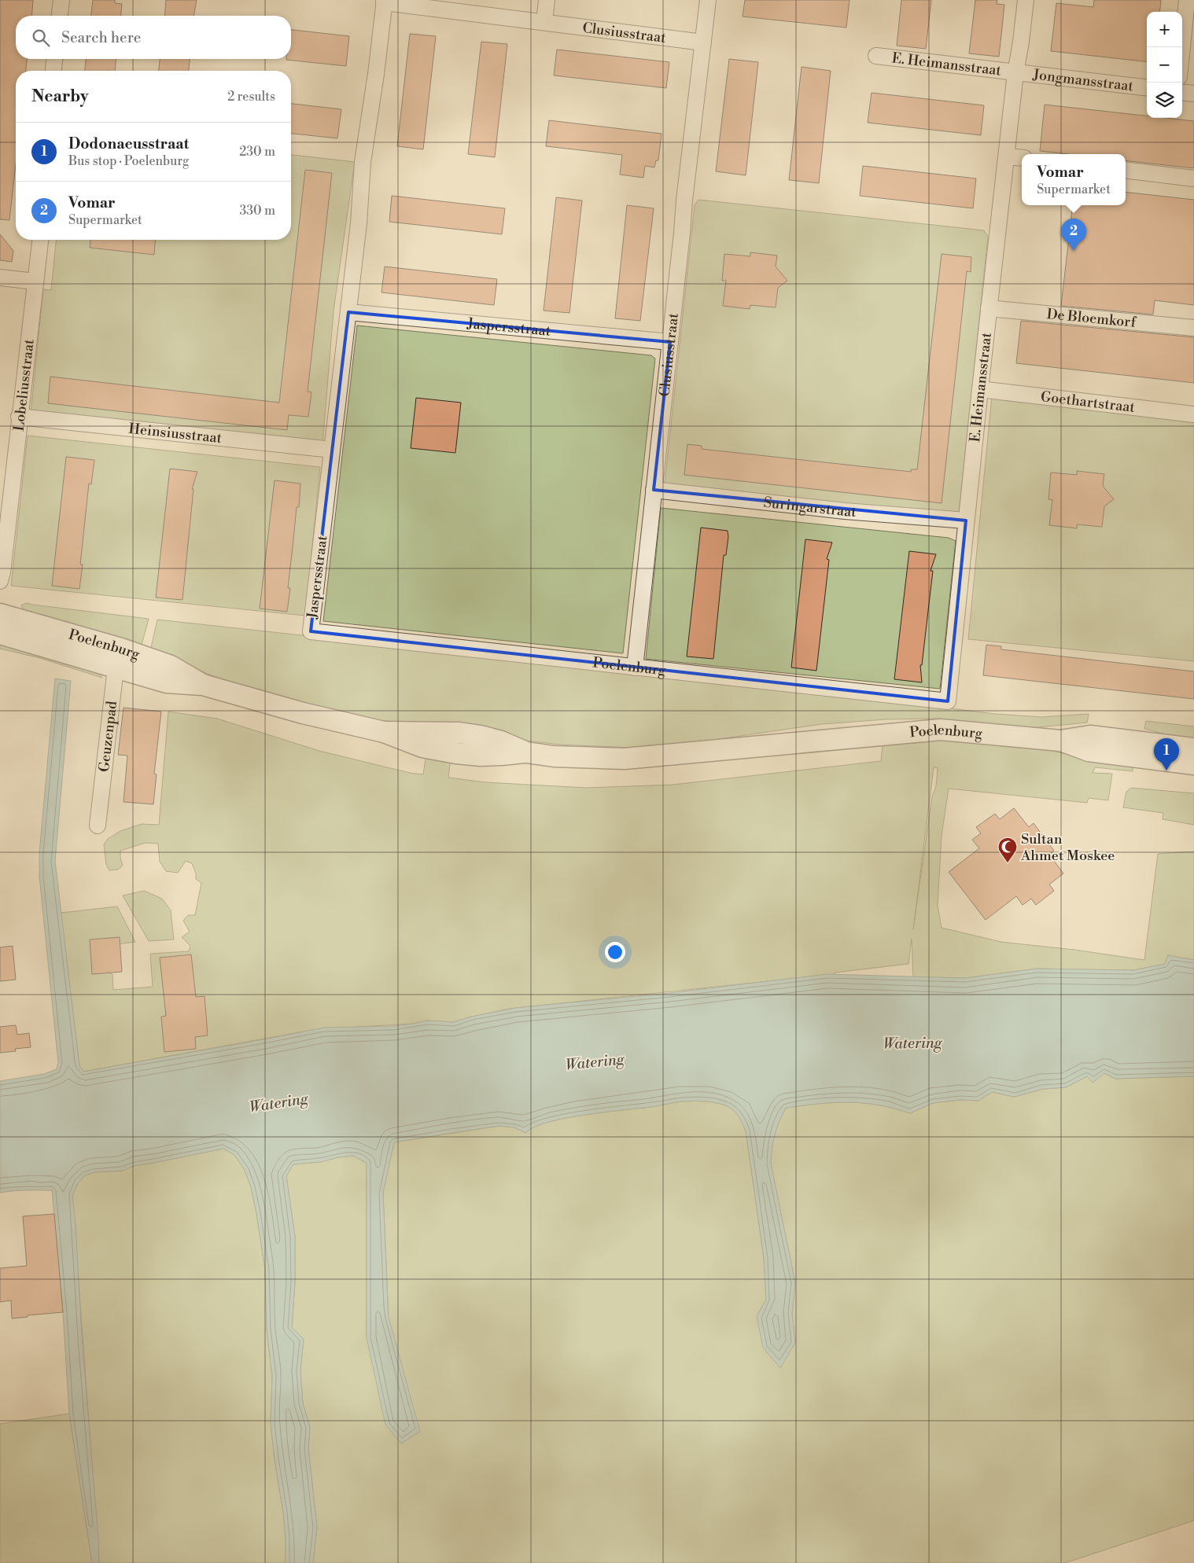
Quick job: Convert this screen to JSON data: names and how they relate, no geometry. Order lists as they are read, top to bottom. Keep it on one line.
{"streets":{"street":["Clusiusstraat","E. Heimansstraat","Jongmansstraat","De Bloemkorf","Jaspersstraat","Lobeliusstraat","Goethartstraat","Heinsiusstraat","Suringarstraat","Poelenburg","Geuzenpad"]},"crossings":[["Clusiusstraat","Jaspersstraat"],["Clusiusstraat","Suringarstraat"],["Clusiusstraat","Poelenburg"],["E. Heimansstraat","Jongmansstraat"],["E. Heimansstraat","De Bloemkorf"],["E. Heimansstraat","Goethartstraat"],["E. Heimansstraat","Suringarstraat"],["E. Heimansstraat","Poelenburg"],["Jaspersstraat","Heinsiusstraat"],["Jaspersstraat","Poelenburg"],["Lobeliusstraat","Heinsiusstraat"],["Poelenburg","Geuzenpad"]],"water":["Watering"],"places":{"mosque":["Sultan Ahmet Moskee"]},"page":{"map_buttons":["+","−"],"search":"Search here","heading":["Nearby","2 results"],"list":[{"mark":"1","name":"Dodonaeusstraat","note":"Bus stop · Poelenburg","value":"230 m"},{"mark":"2","name":"Vomar","note":"Supermarket","value":"330 m"}],"popup":["Vomar","Supermarket"],"pins":["2","1"]}}
